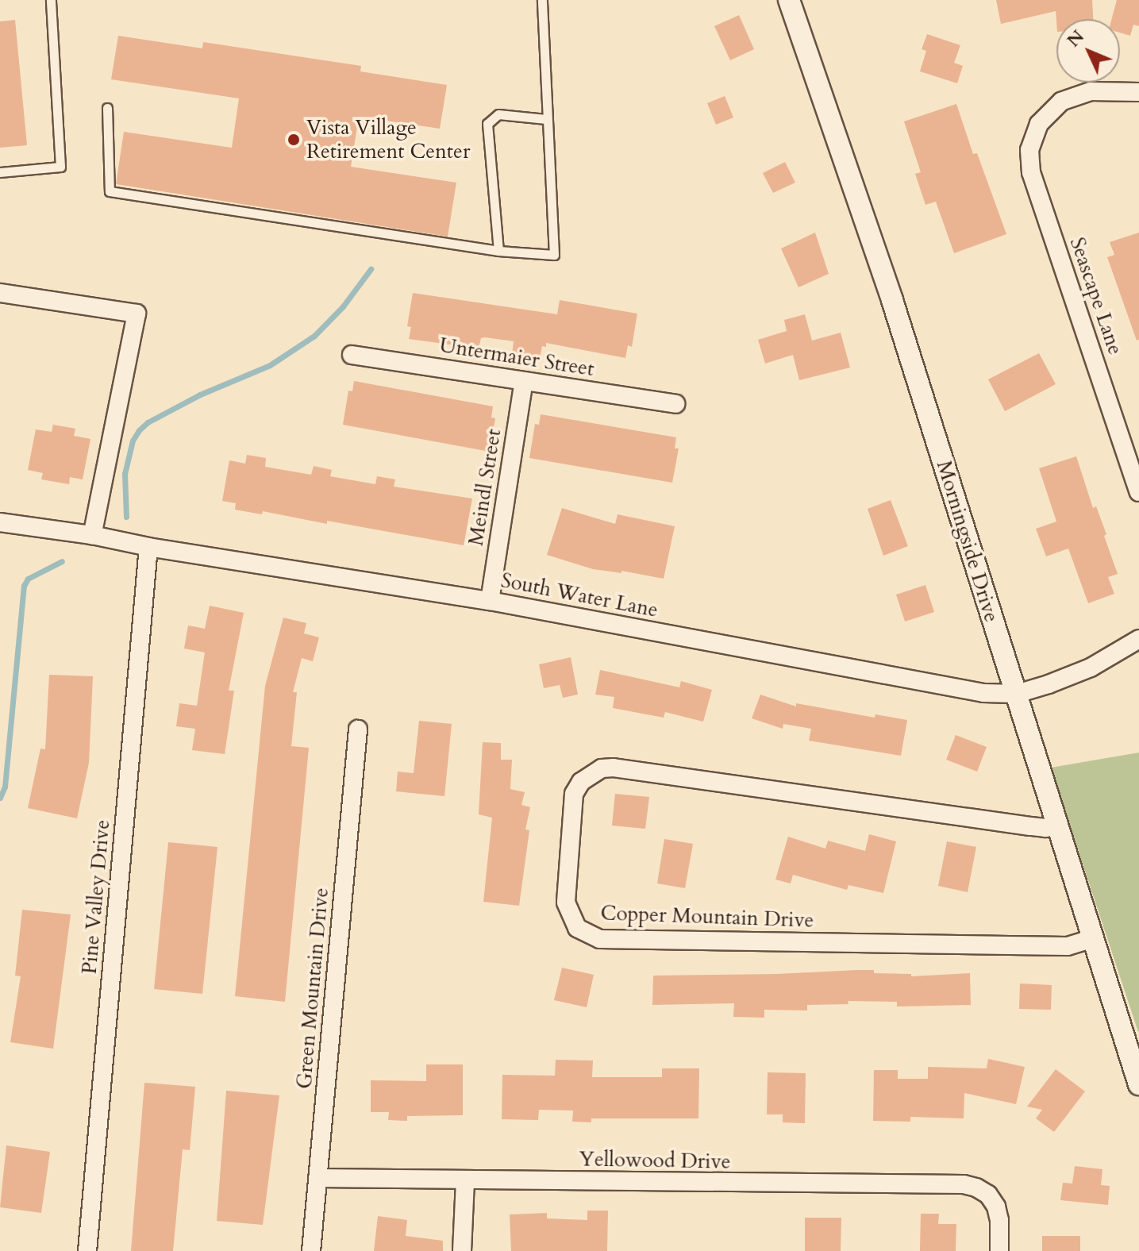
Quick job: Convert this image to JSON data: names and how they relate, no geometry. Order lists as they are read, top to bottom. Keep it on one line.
{"streets":{"street":["Seascape Lane","Untermaier Street","Meindl Street","Morningside Drive","South Water Lane","Pine Valley Drive","Copper Mountain Drive","Green Mountain Drive","Yellowood Drive"]},"crossings":[["Untermaier Street","Meindl Street"],["Meindl Street","South Water Lane"],["Morningside Drive","South Water Lane"],["Morningside Drive","Copper Mountain Drive"],["South Water Lane","Pine Valley Drive"],["Green Mountain Drive","Yellowood Drive"]],"places":["Vista Village Retirement Center"],"north":"top left"}
